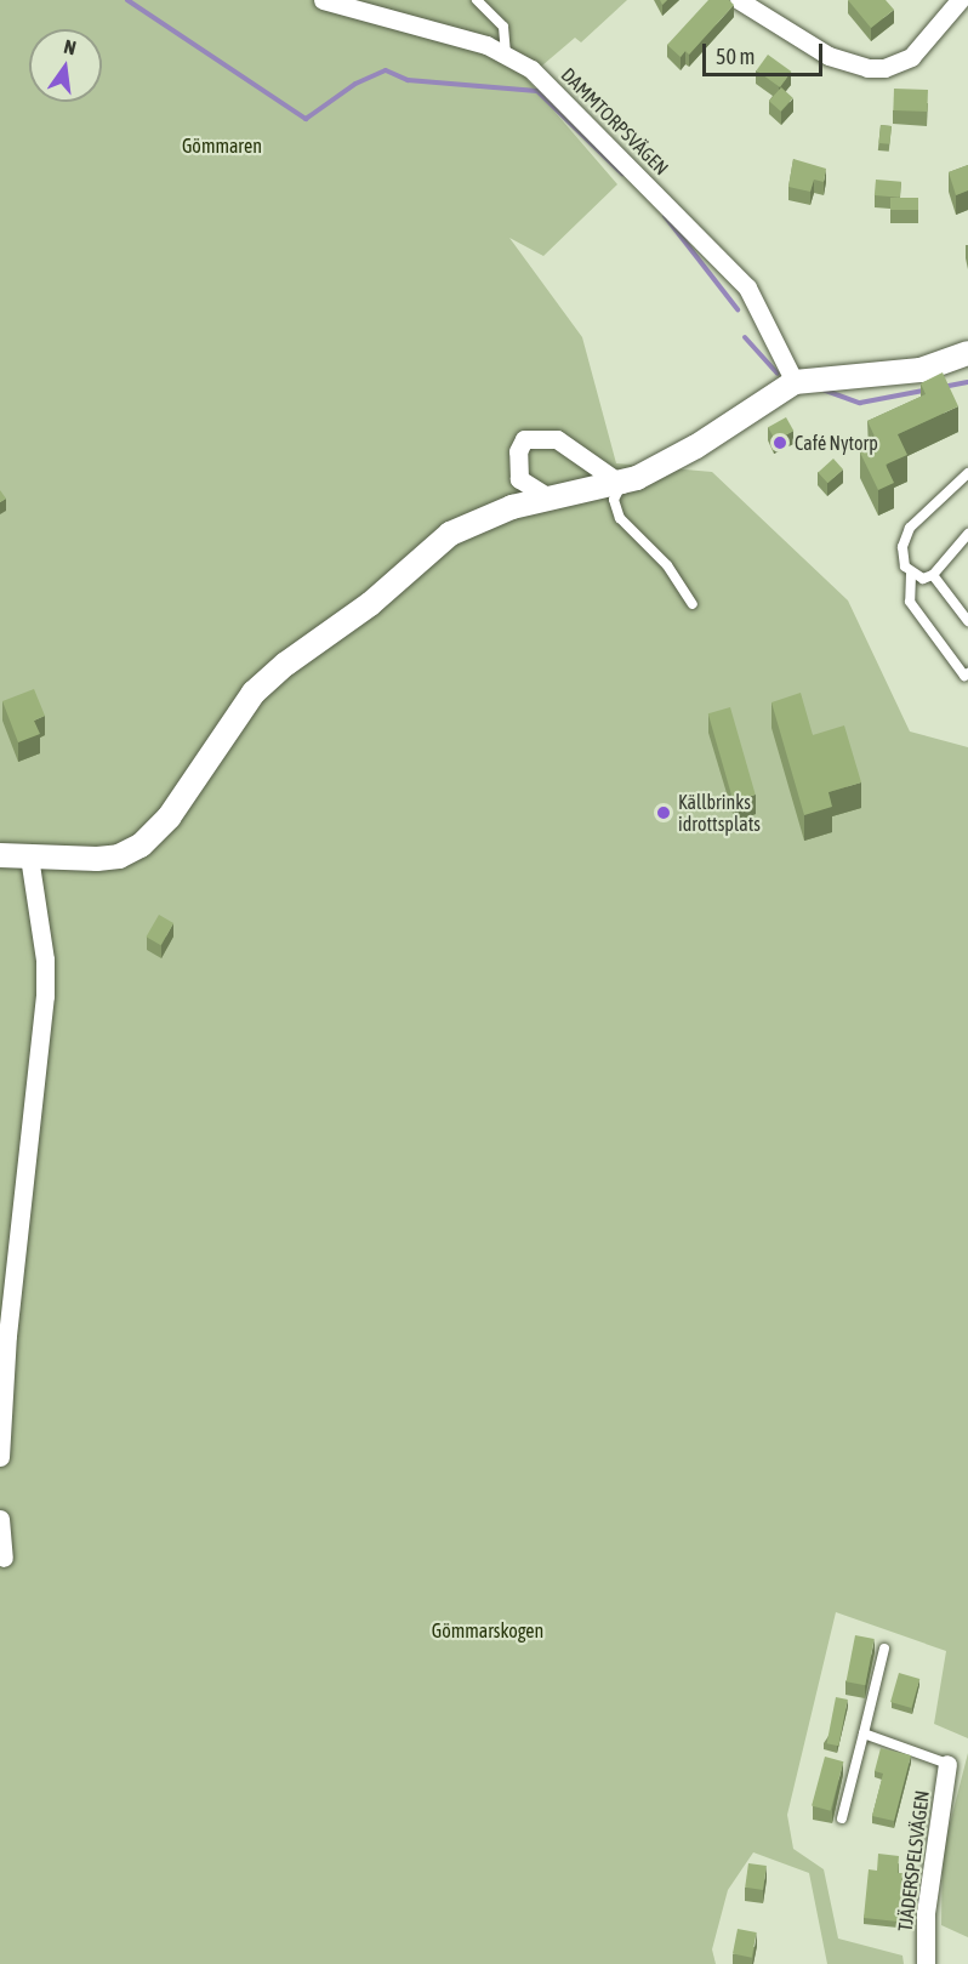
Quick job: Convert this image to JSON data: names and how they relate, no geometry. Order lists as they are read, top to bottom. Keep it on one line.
{"streets":{"street":["DAMMTORPSVÄGEN","TJÄDERSPELSVÄGEN"]},"parks":["Gömmaren","Gömmarskogen"],"places":["Café Nytorp","Källbrinks idrottsplats"],"scale_bar":"50 m","north":"top"}
